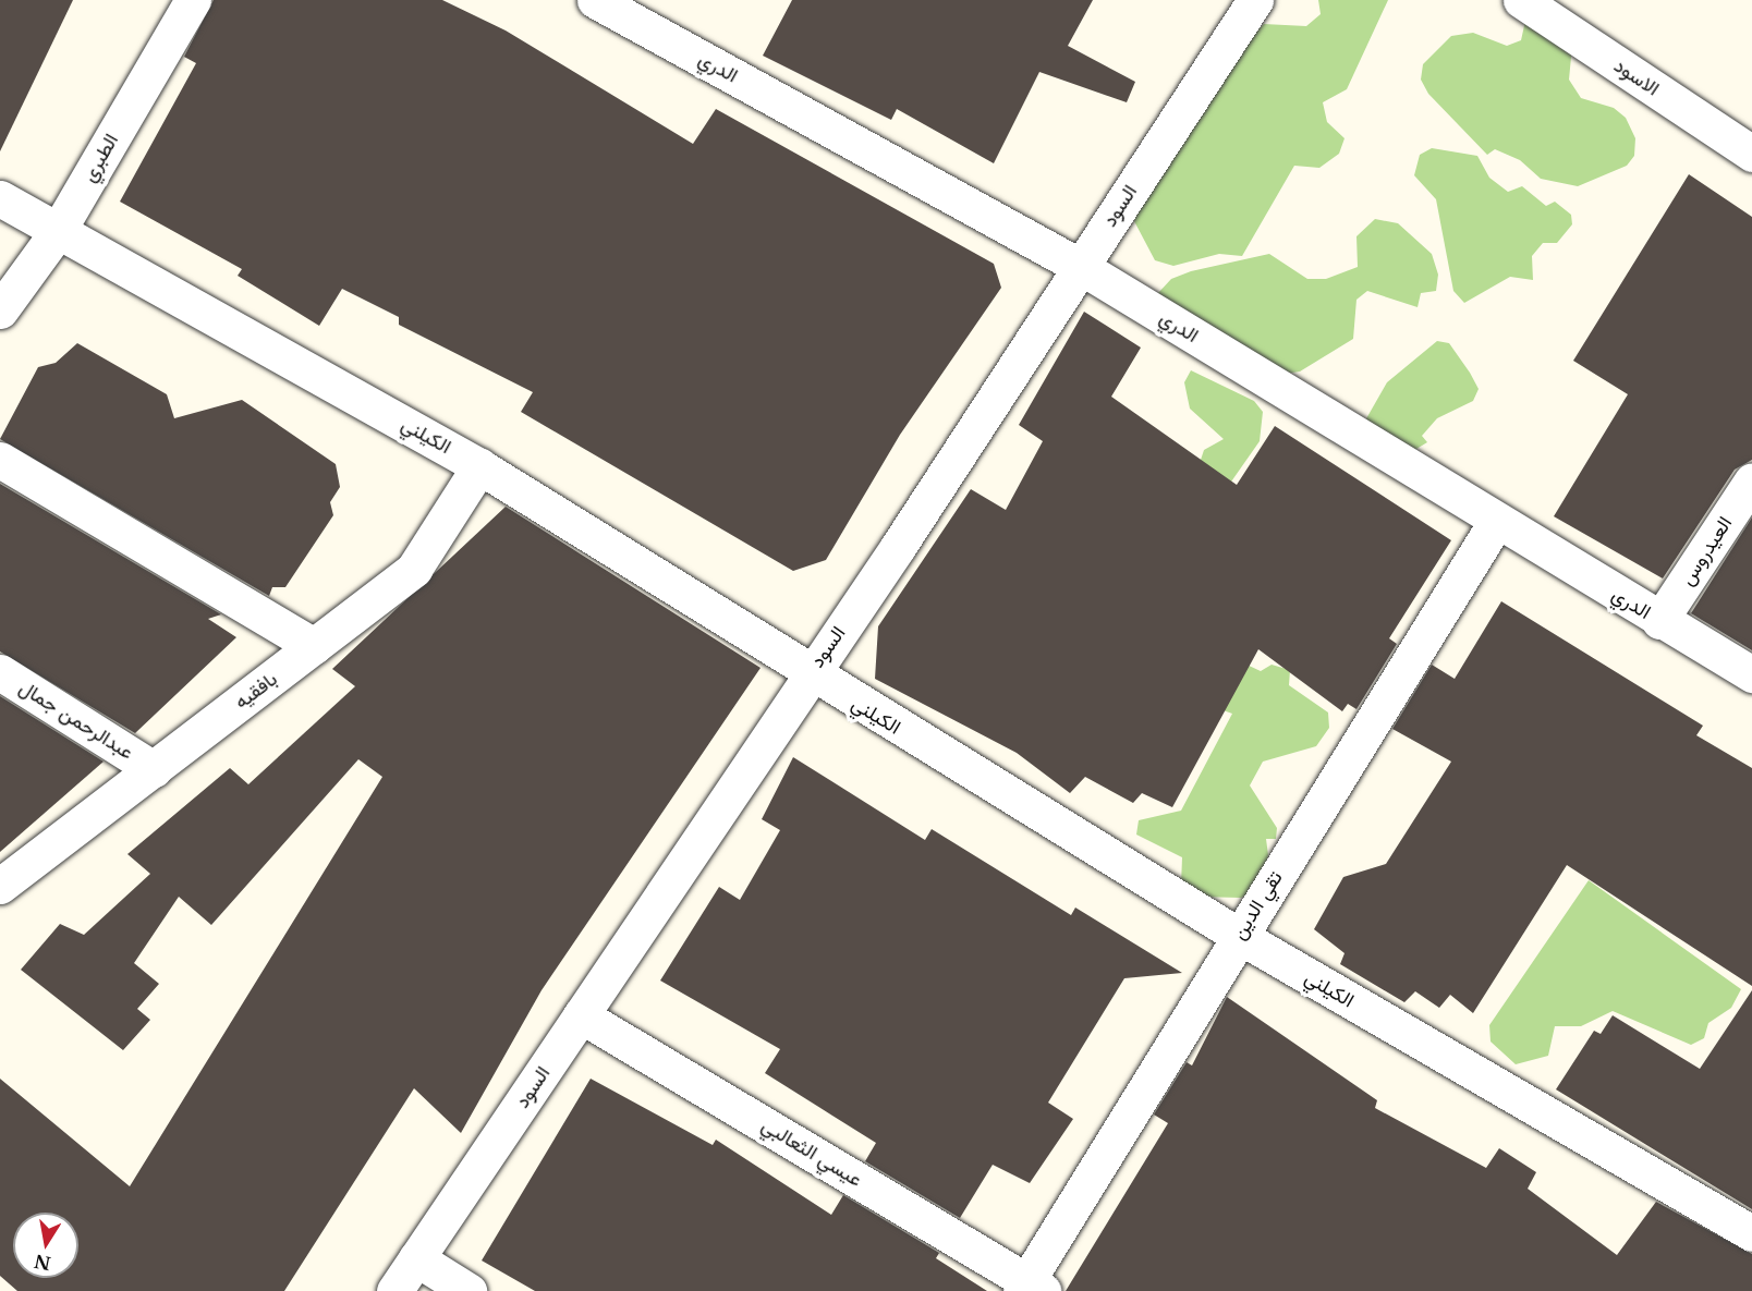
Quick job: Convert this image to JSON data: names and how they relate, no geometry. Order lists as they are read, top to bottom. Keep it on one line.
{"streets":{"street":["الدري","الاسود","الطبري","السود","الكيلني","العيدروس","بافقيه","عبدالرحمن جمال","تقي الدين","عيسي الثعالبي"]},"crossings":[["الدري","السود"],["الدري","العيدروس"],["الدري","تقي الدين"],["الطبري","الكيلني"],["السود","الكيلني"],["السود","عيسي الثعالبي"],["الكيلني","بافقيه"],["الكيلني","تقي الدين"],["بافقيه","عبدالرحمن جمال"],["تقي الدين","عيسي الثعالبي"]],"north":"bottom"}
